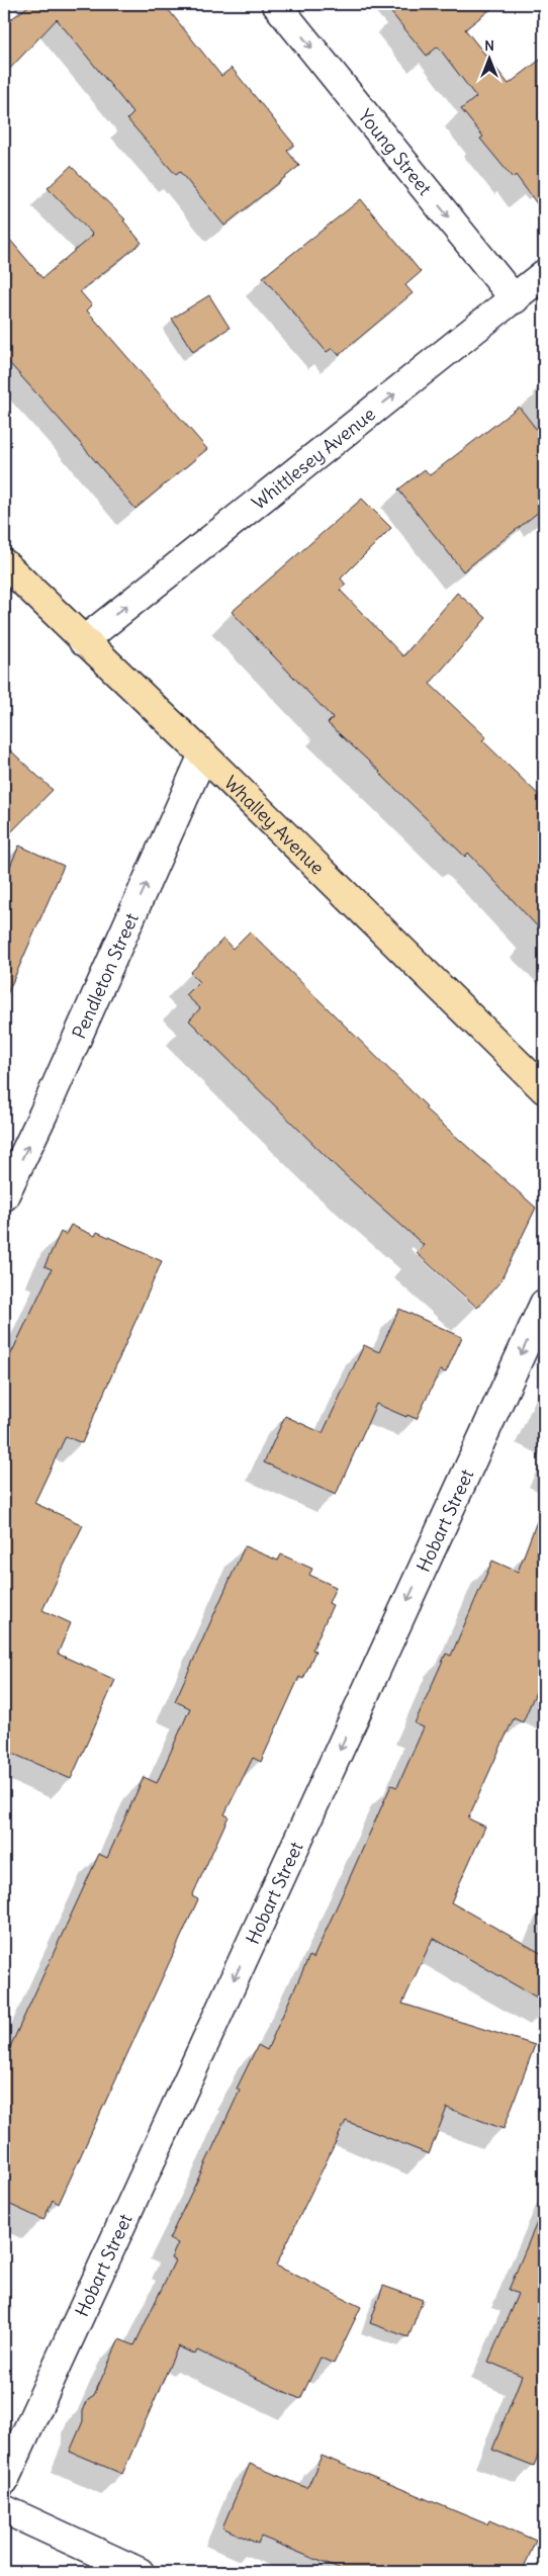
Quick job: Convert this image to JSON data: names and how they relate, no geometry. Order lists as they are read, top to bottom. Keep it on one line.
{"streets":{"main road":["Whalley Avenue"],"street":["Young Street","Whittlesey Avenue","Pendleton Street","Hobart Street"]},"crossings":[["Young Street","Whittlesey Avenue"],["Whittlesey Avenue","Whalley Avenue"],["Whalley Avenue","Pendleton Street"]],"one_way":["Young Street","Whittlesey Avenue","Pendleton Street","Hobart Street"],"north":"top"}
